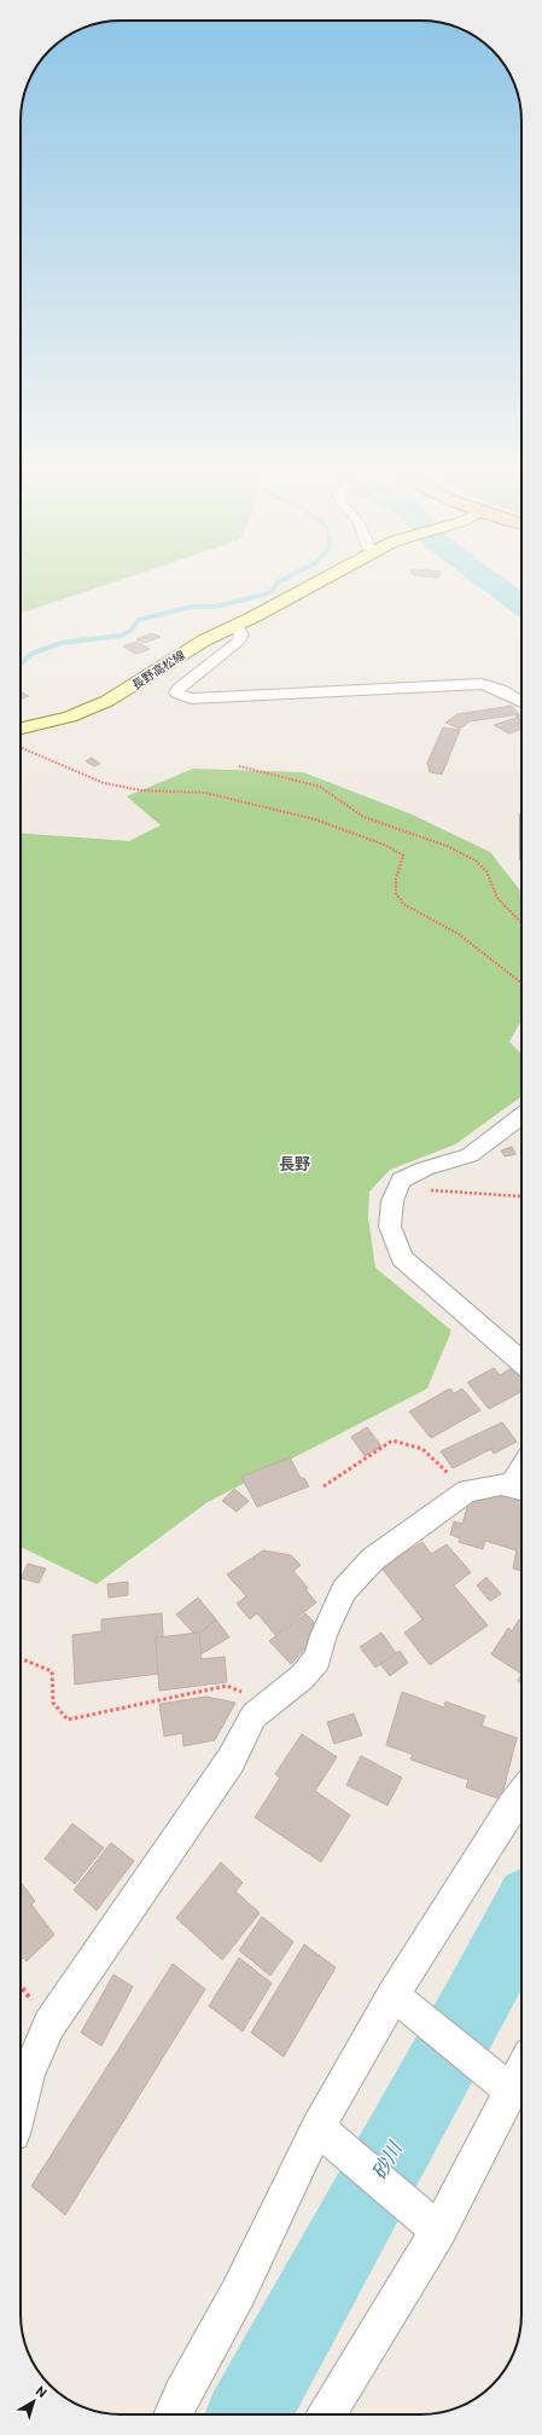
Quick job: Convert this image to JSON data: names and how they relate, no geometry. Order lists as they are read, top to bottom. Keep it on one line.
{"streets":{"main road":["長野高松線"]},"districts":["長野"],"water":["砂川"],"north":"top right"}
